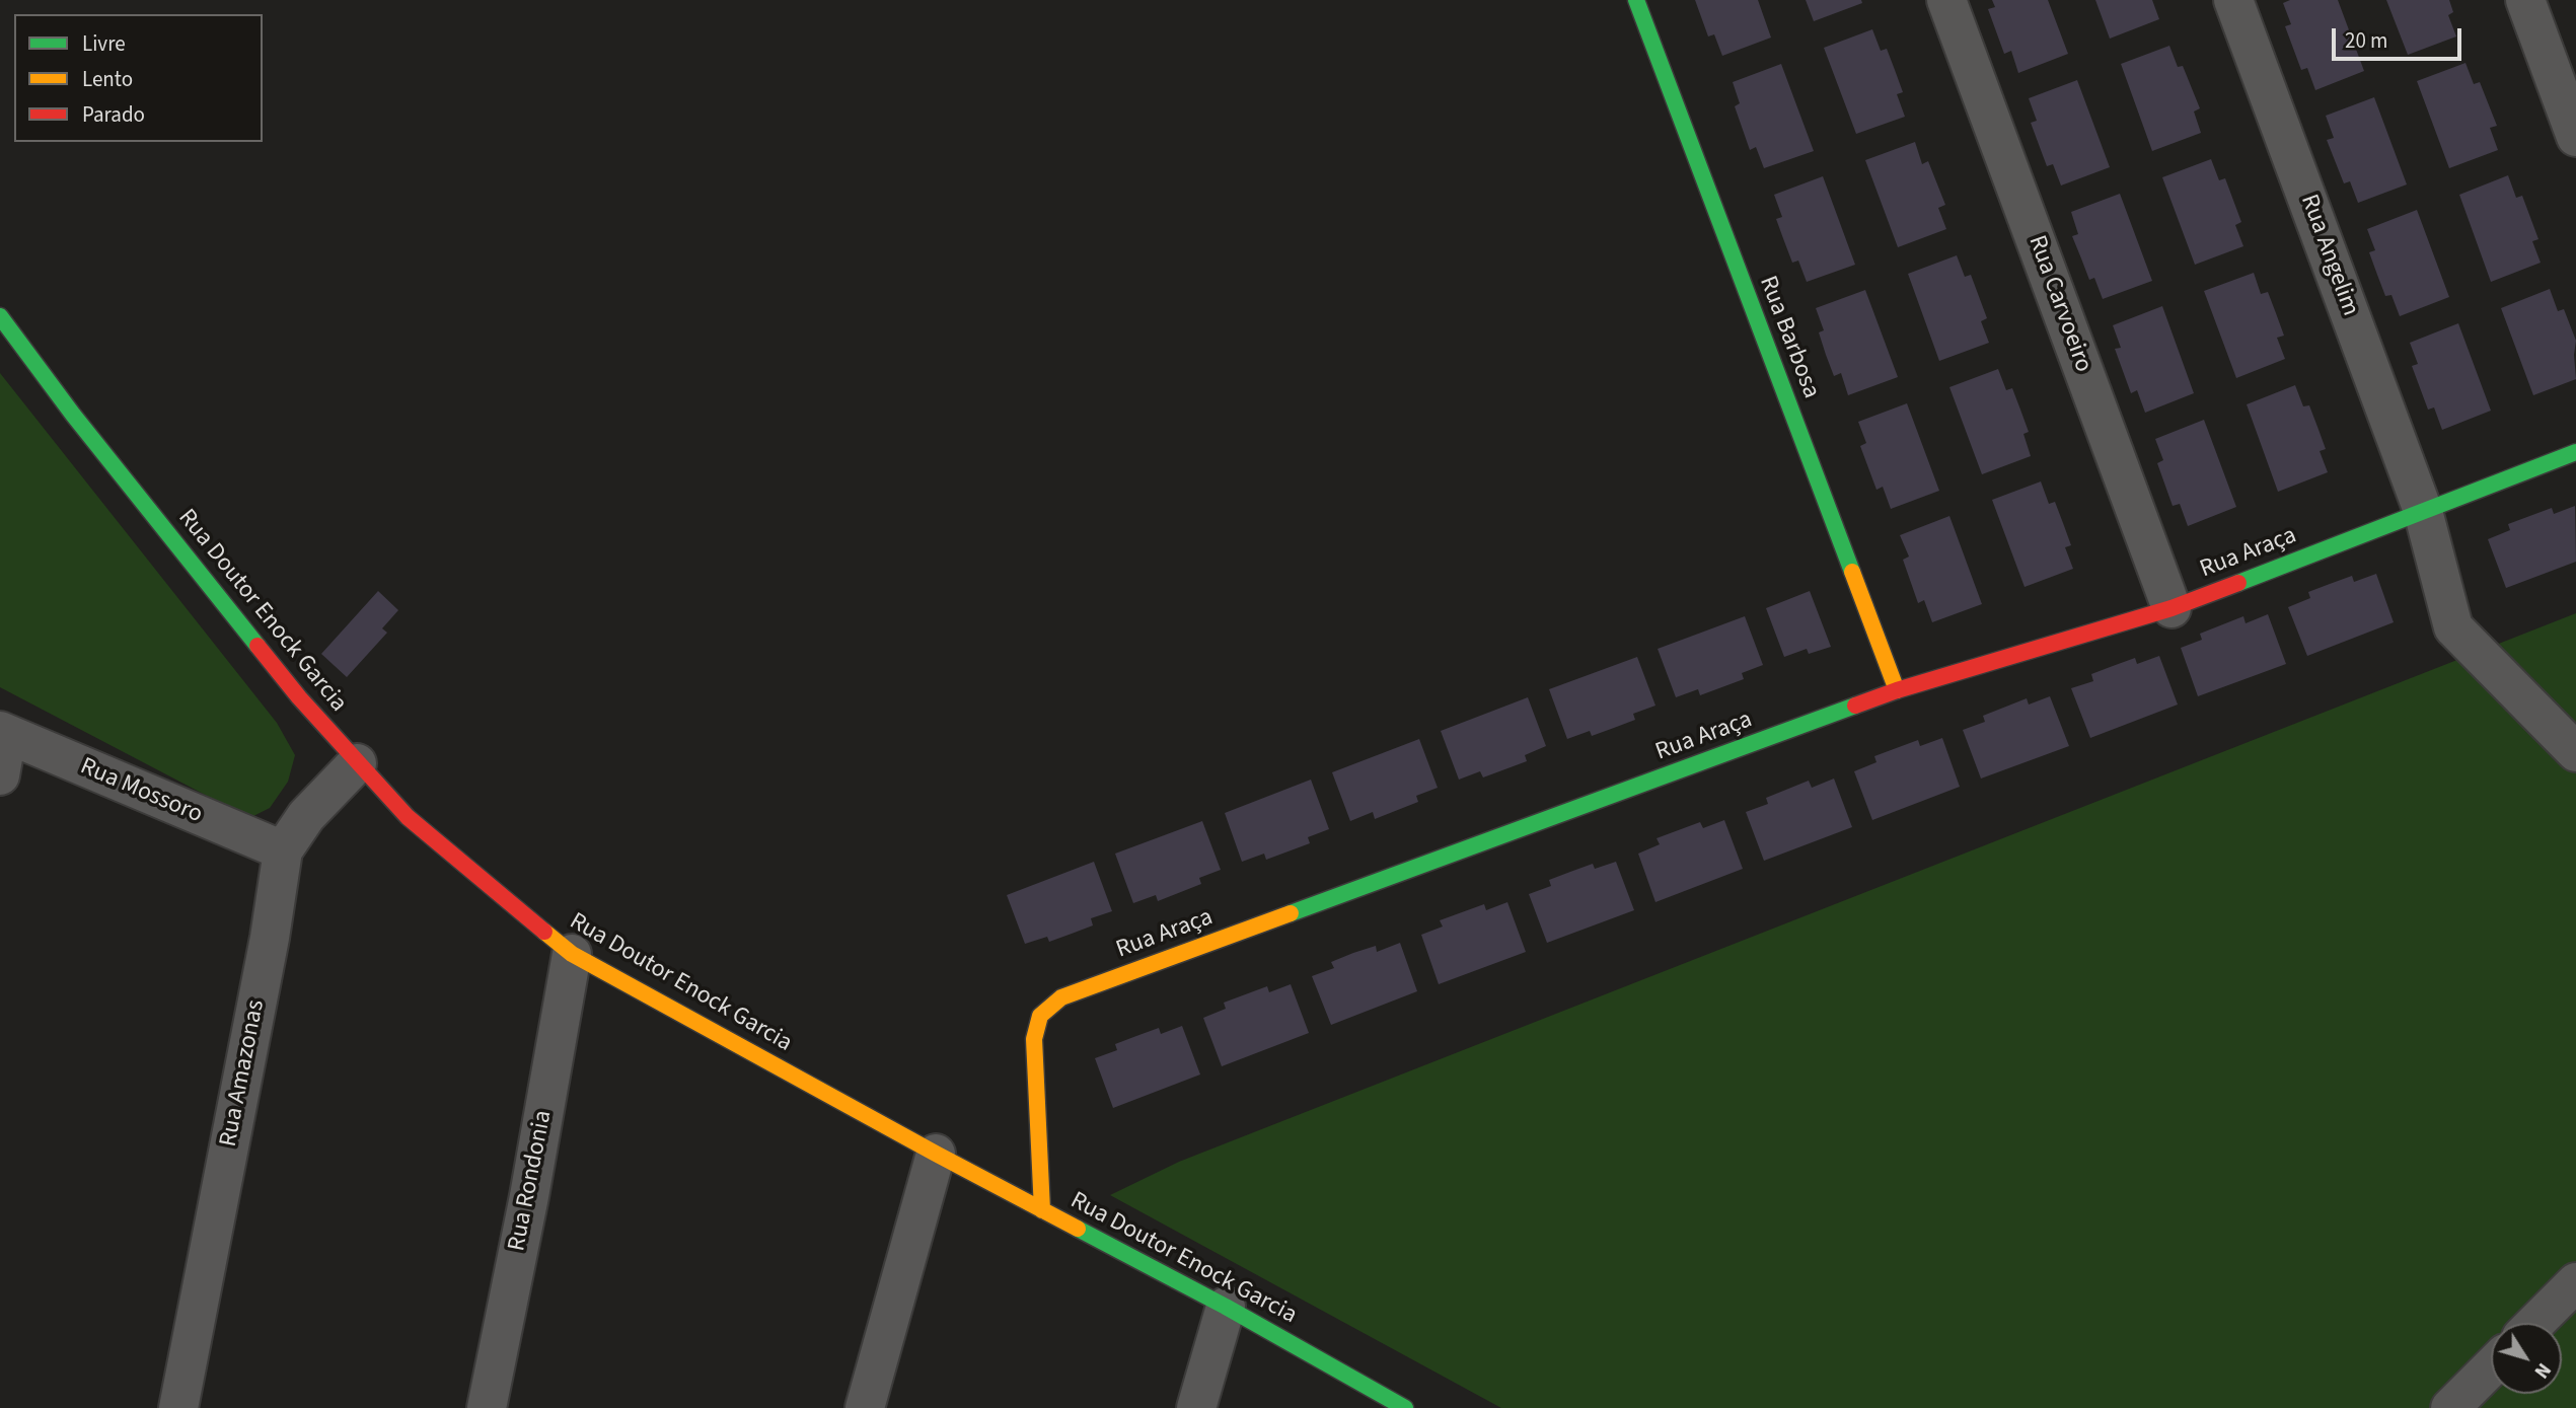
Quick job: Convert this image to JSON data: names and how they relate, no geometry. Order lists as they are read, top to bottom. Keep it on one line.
{"streets":{"street":["Rua Angelim","Rua Carvoeiro","Rua Barbosa","Rua Araça","Rua Doutor Enock Garcia","Rua Mossoro","Rua Amazonas","Rua Rondonia"]},"crossings":[["Rua Angelim","Rua Araça"],["Rua Carvoeiro","Rua Araça"],["Rua Barbosa","Rua Araça"],["Rua Araça","Rua Doutor Enock Garcia"],["Rua Doutor Enock Garcia","Rua Amazonas"],["Rua Doutor Enock Garcia","Rua Rondonia"],["Rua Mossoro","Rua Amazonas"]],"legend":["Livre","Lento","Parado"],"scale_bar":"20 m","north":"bottom right"}
